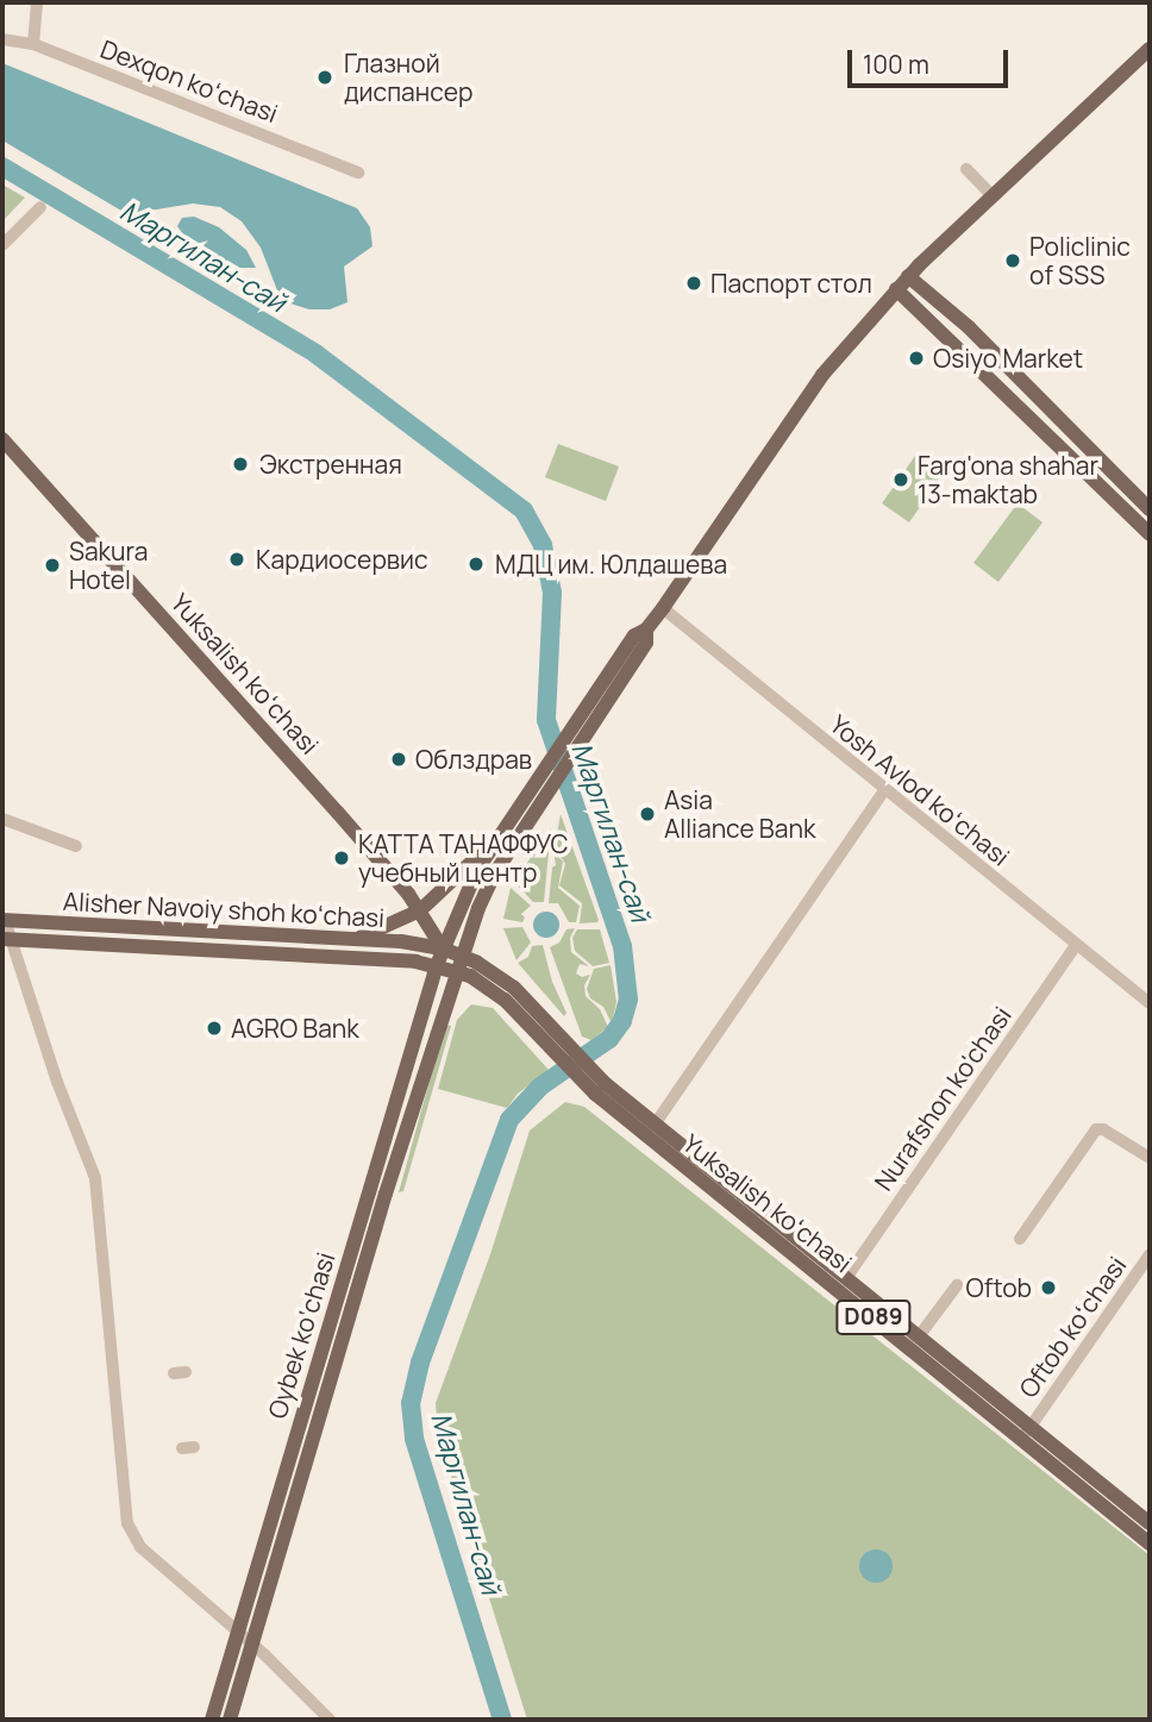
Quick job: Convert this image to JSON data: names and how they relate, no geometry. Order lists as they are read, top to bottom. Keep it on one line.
{"streets":{"main road":["Yuksalish koʻchasi","Alisher Navoiy shoh koʻchasi","D089","Oybek ko‘chasi"],"street":["Dexqon koʻchasi","Yosh Avlod koʻchasi","Nurafshon ko'chasi","Oftob koʻchasi"]},"crossings":[["Yuksalish koʻchasi","Alisher Navoiy shoh koʻchasi"],["Yuksalish koʻchasi","Nurafshon ko'chasi"],["Yuksalish koʻchasi","Oftob koʻchasi"],["Yuksalish koʻchasi","Oybek ko‘chasi"],["Yosh Avlod koʻchasi","Nurafshon ko'chasi"],["Alisher Navoiy shoh koʻchasi","Oybek ko‘chasi"]],"water":["Маргилан-сай"],"places":["Глазной диспансер","Policlinic of SSS","Паспорт стол","Osiyo Market","Экстренная","Farg'ona shahar 13-maktab","Кардиосервис","МДЦ им. Юлдашева","Sakura Hotel","Облздрав","Asia Alliance Bank","КАТТА ТАНАФФУС учебный центр","AGRO Bank","Oftob"],"scale_bar":"100 m"}
